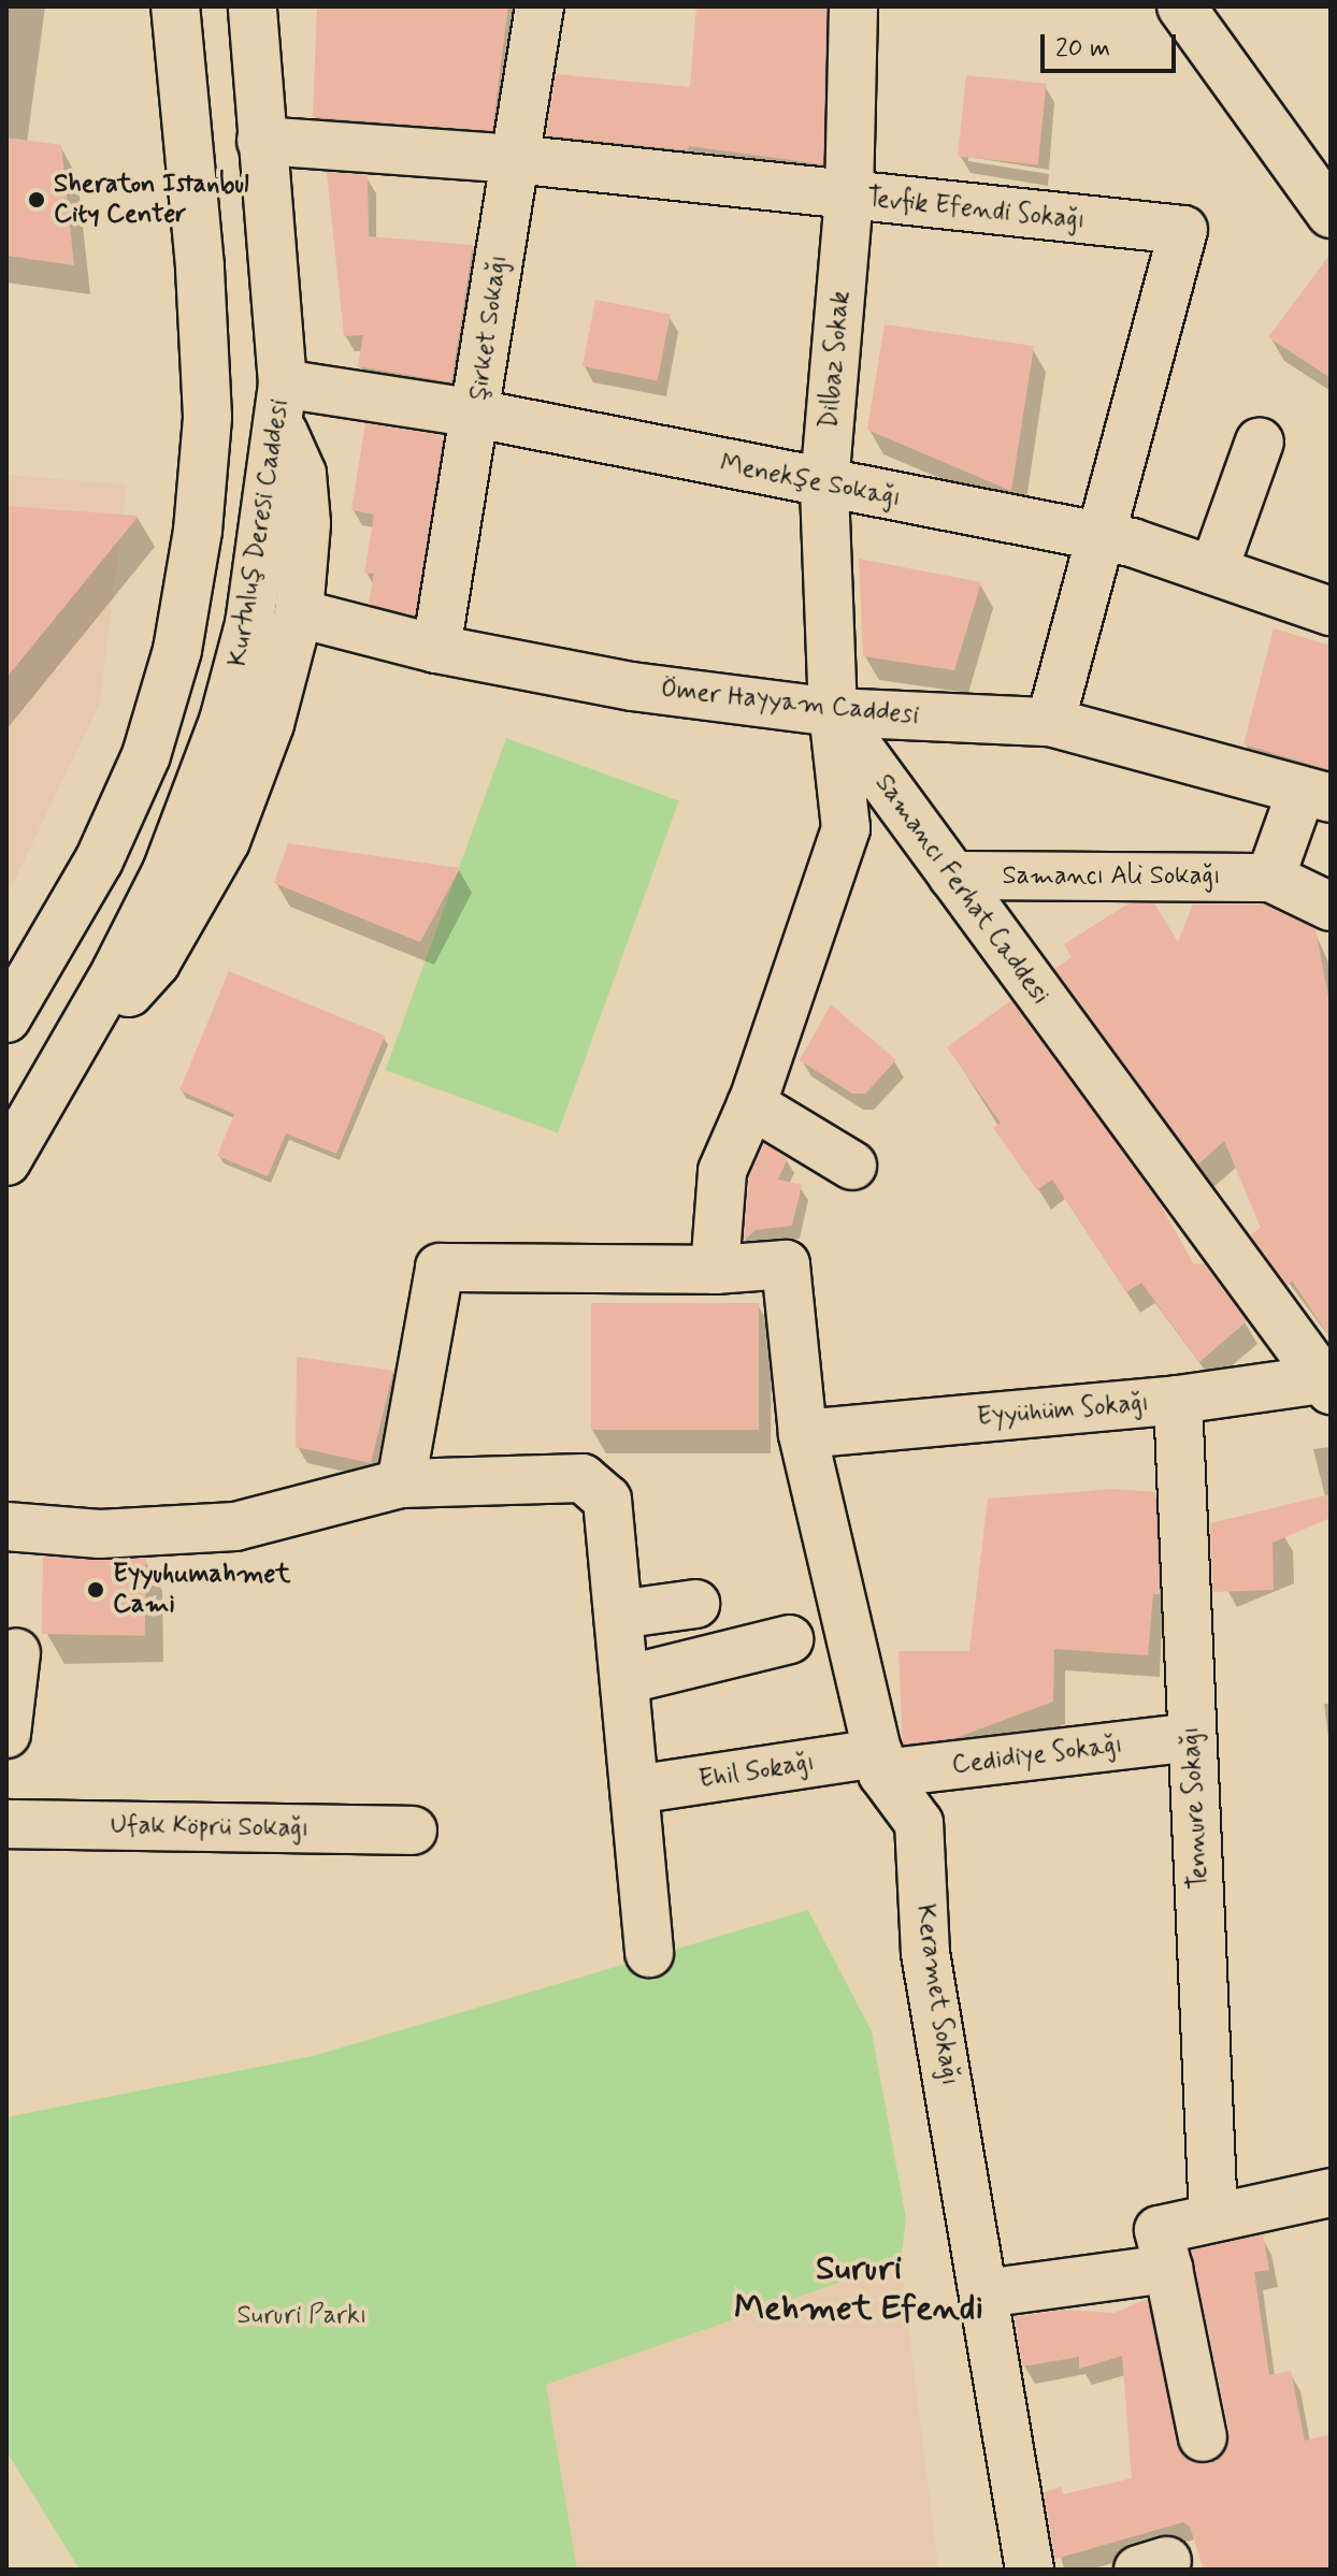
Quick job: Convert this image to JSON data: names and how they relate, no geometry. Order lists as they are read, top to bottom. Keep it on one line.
{"streets":{"street":["Tevfik Efendi Sokağı","Şirket Sokağı","Dilbaz Sokak","Menekşe Sokağı","Kurtuluş Deresi Caddesi","Ömer Hayyam Caddesi","Samancı Ali Sokağı","Samancı Ferhat Caddesi","Eyyühüm Sokağı","Cedidiye Sokağı","Ehil Sokağı","Tennure Sokağı","Ufak Köprü Sokağı","Keramet Sokağı"]},"crossings":[["Tevfik Efendi Sokağı","Şirket Sokağı"],["Tevfik Efendi Sokağı","Dilbaz Sokak"],["Tevfik Efendi Sokağı","Menekşe Sokağı"],["Tevfik Efendi Sokağı","Kurtuluş Deresi Caddesi"],["Tevfik Efendi Sokağı","Ömer Hayyam Caddesi"],["Şirket Sokağı","Menekşe Sokağı"],["Şirket Sokağı","Ömer Hayyam Caddesi"],["Dilbaz Sokak","Menekşe Sokağı"],["Dilbaz Sokak","Ömer Hayyam Caddesi"],["Dilbaz Sokak","Samancı Ferhat Caddesi"],["Menekşe Sokağı","Kurtuluş Deresi Caddesi"],["Ömer Hayyam Caddesi","Samancı Ferhat Caddesi"],["Samancı Ali Sokağı","Samancı Ferhat Caddesi"],["Samancı Ferhat Caddesi","Eyyühüm Sokağı"],["Samancı Ferhat Caddesi","Keramet Sokağı"],["Eyyühüm Sokağı","Tennure Sokağı"],["Eyyühüm Sokağı","Keramet Sokağı"],["Cedidiye Sokağı","Ehil Sokağı"],["Cedidiye Sokağı","Tennure Sokağı"],["Cedidiye Sokağı","Keramet Sokağı"],["Ehil Sokağı","Keramet Sokağı"]],"districts":["Sururi Mehmet Efendi"],"parks":["Sururi Parkı"],"places":["Sheraton Istanbul City Center","Eyyuhumahmet Cami"],"scale_bar":"20 m"}
